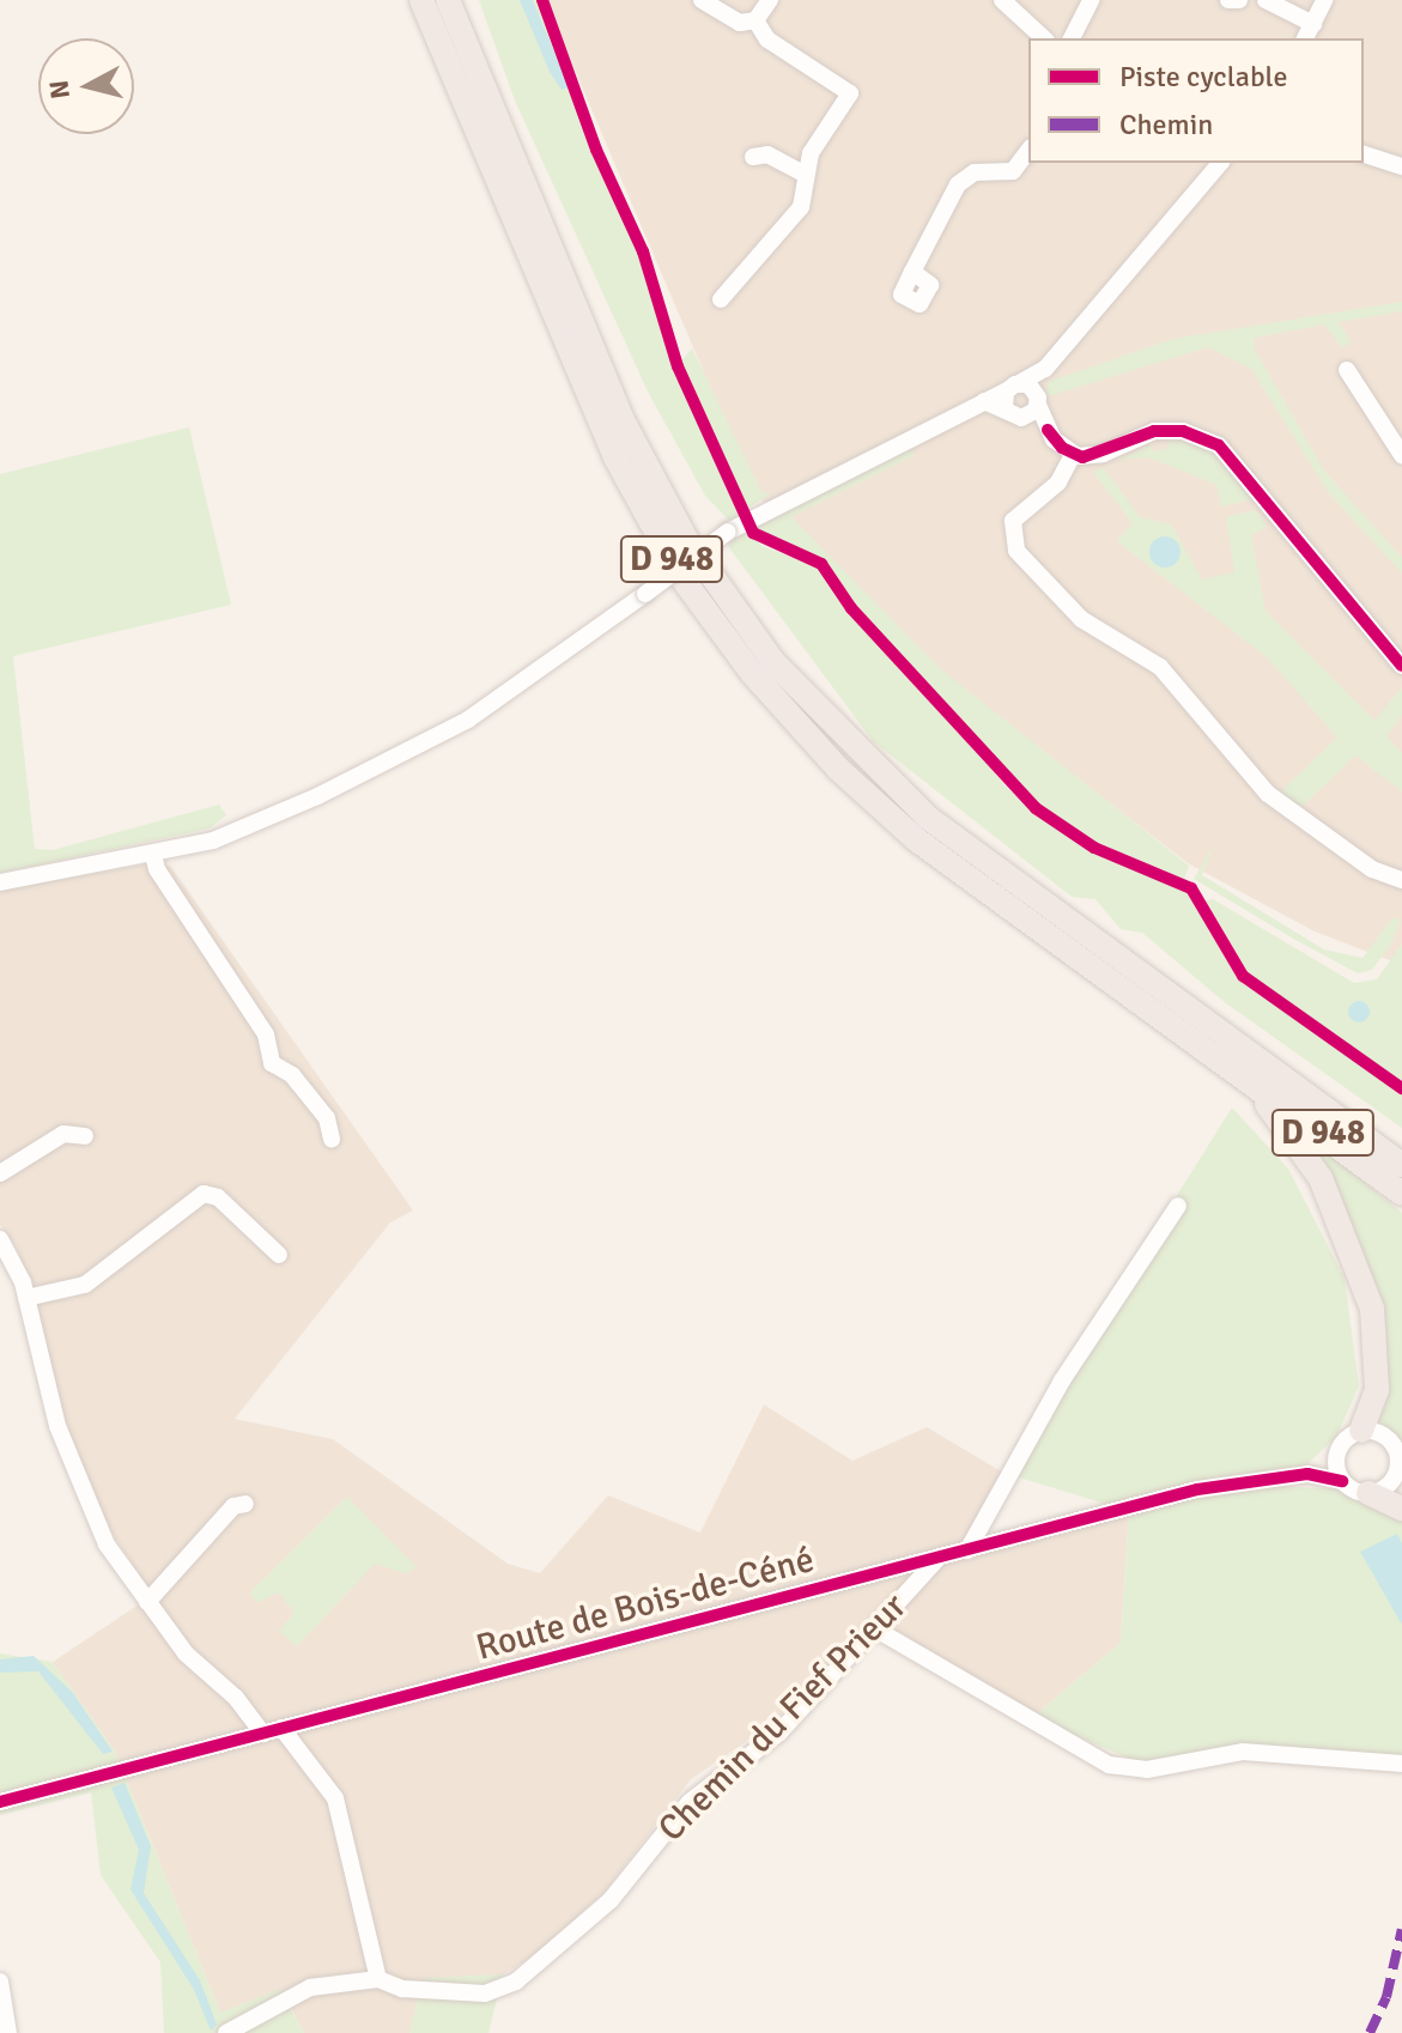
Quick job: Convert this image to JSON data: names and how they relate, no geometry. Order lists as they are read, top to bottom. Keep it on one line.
{"streets":{"highway":["D 948"],"street":["Route de Bois-de-Céné","Chemin du Fief Prieur"]},"crossings":[["Route de Bois-de-Céné","Chemin du Fief Prieur"]],"legend":["Piste cyclable","Chemin"],"north":"left"}
